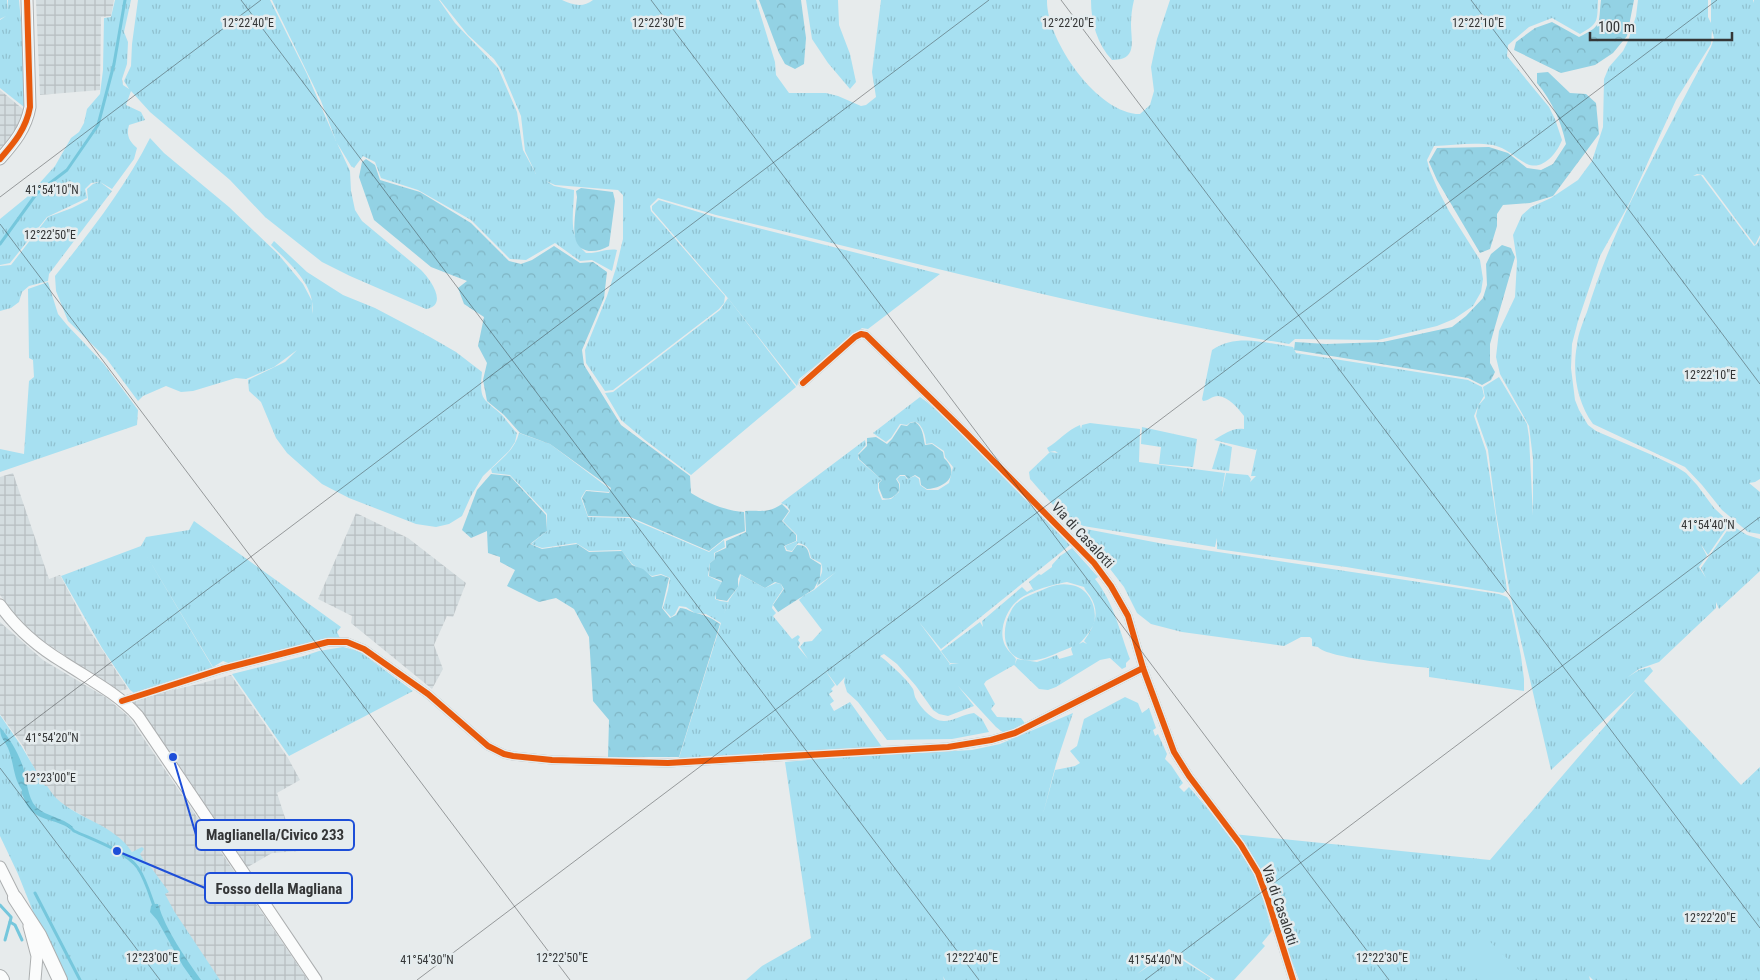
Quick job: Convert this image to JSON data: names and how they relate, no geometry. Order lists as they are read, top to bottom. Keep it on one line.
{"streets":{"street":["Via di Casalotti"]},"places":["Maglianella/Civico 233","Fosso della Magliana"],"scale_bar":"100 m","coordinates":["12°22'10\"E","12°22'40\"E","12°22'30\"E","12°22'20\"E","41°54'10\"N","12°22'50\"E","41°54'40\"N","41°54'20\"N","12°23'00\"E","41°54'30\"N"]}
